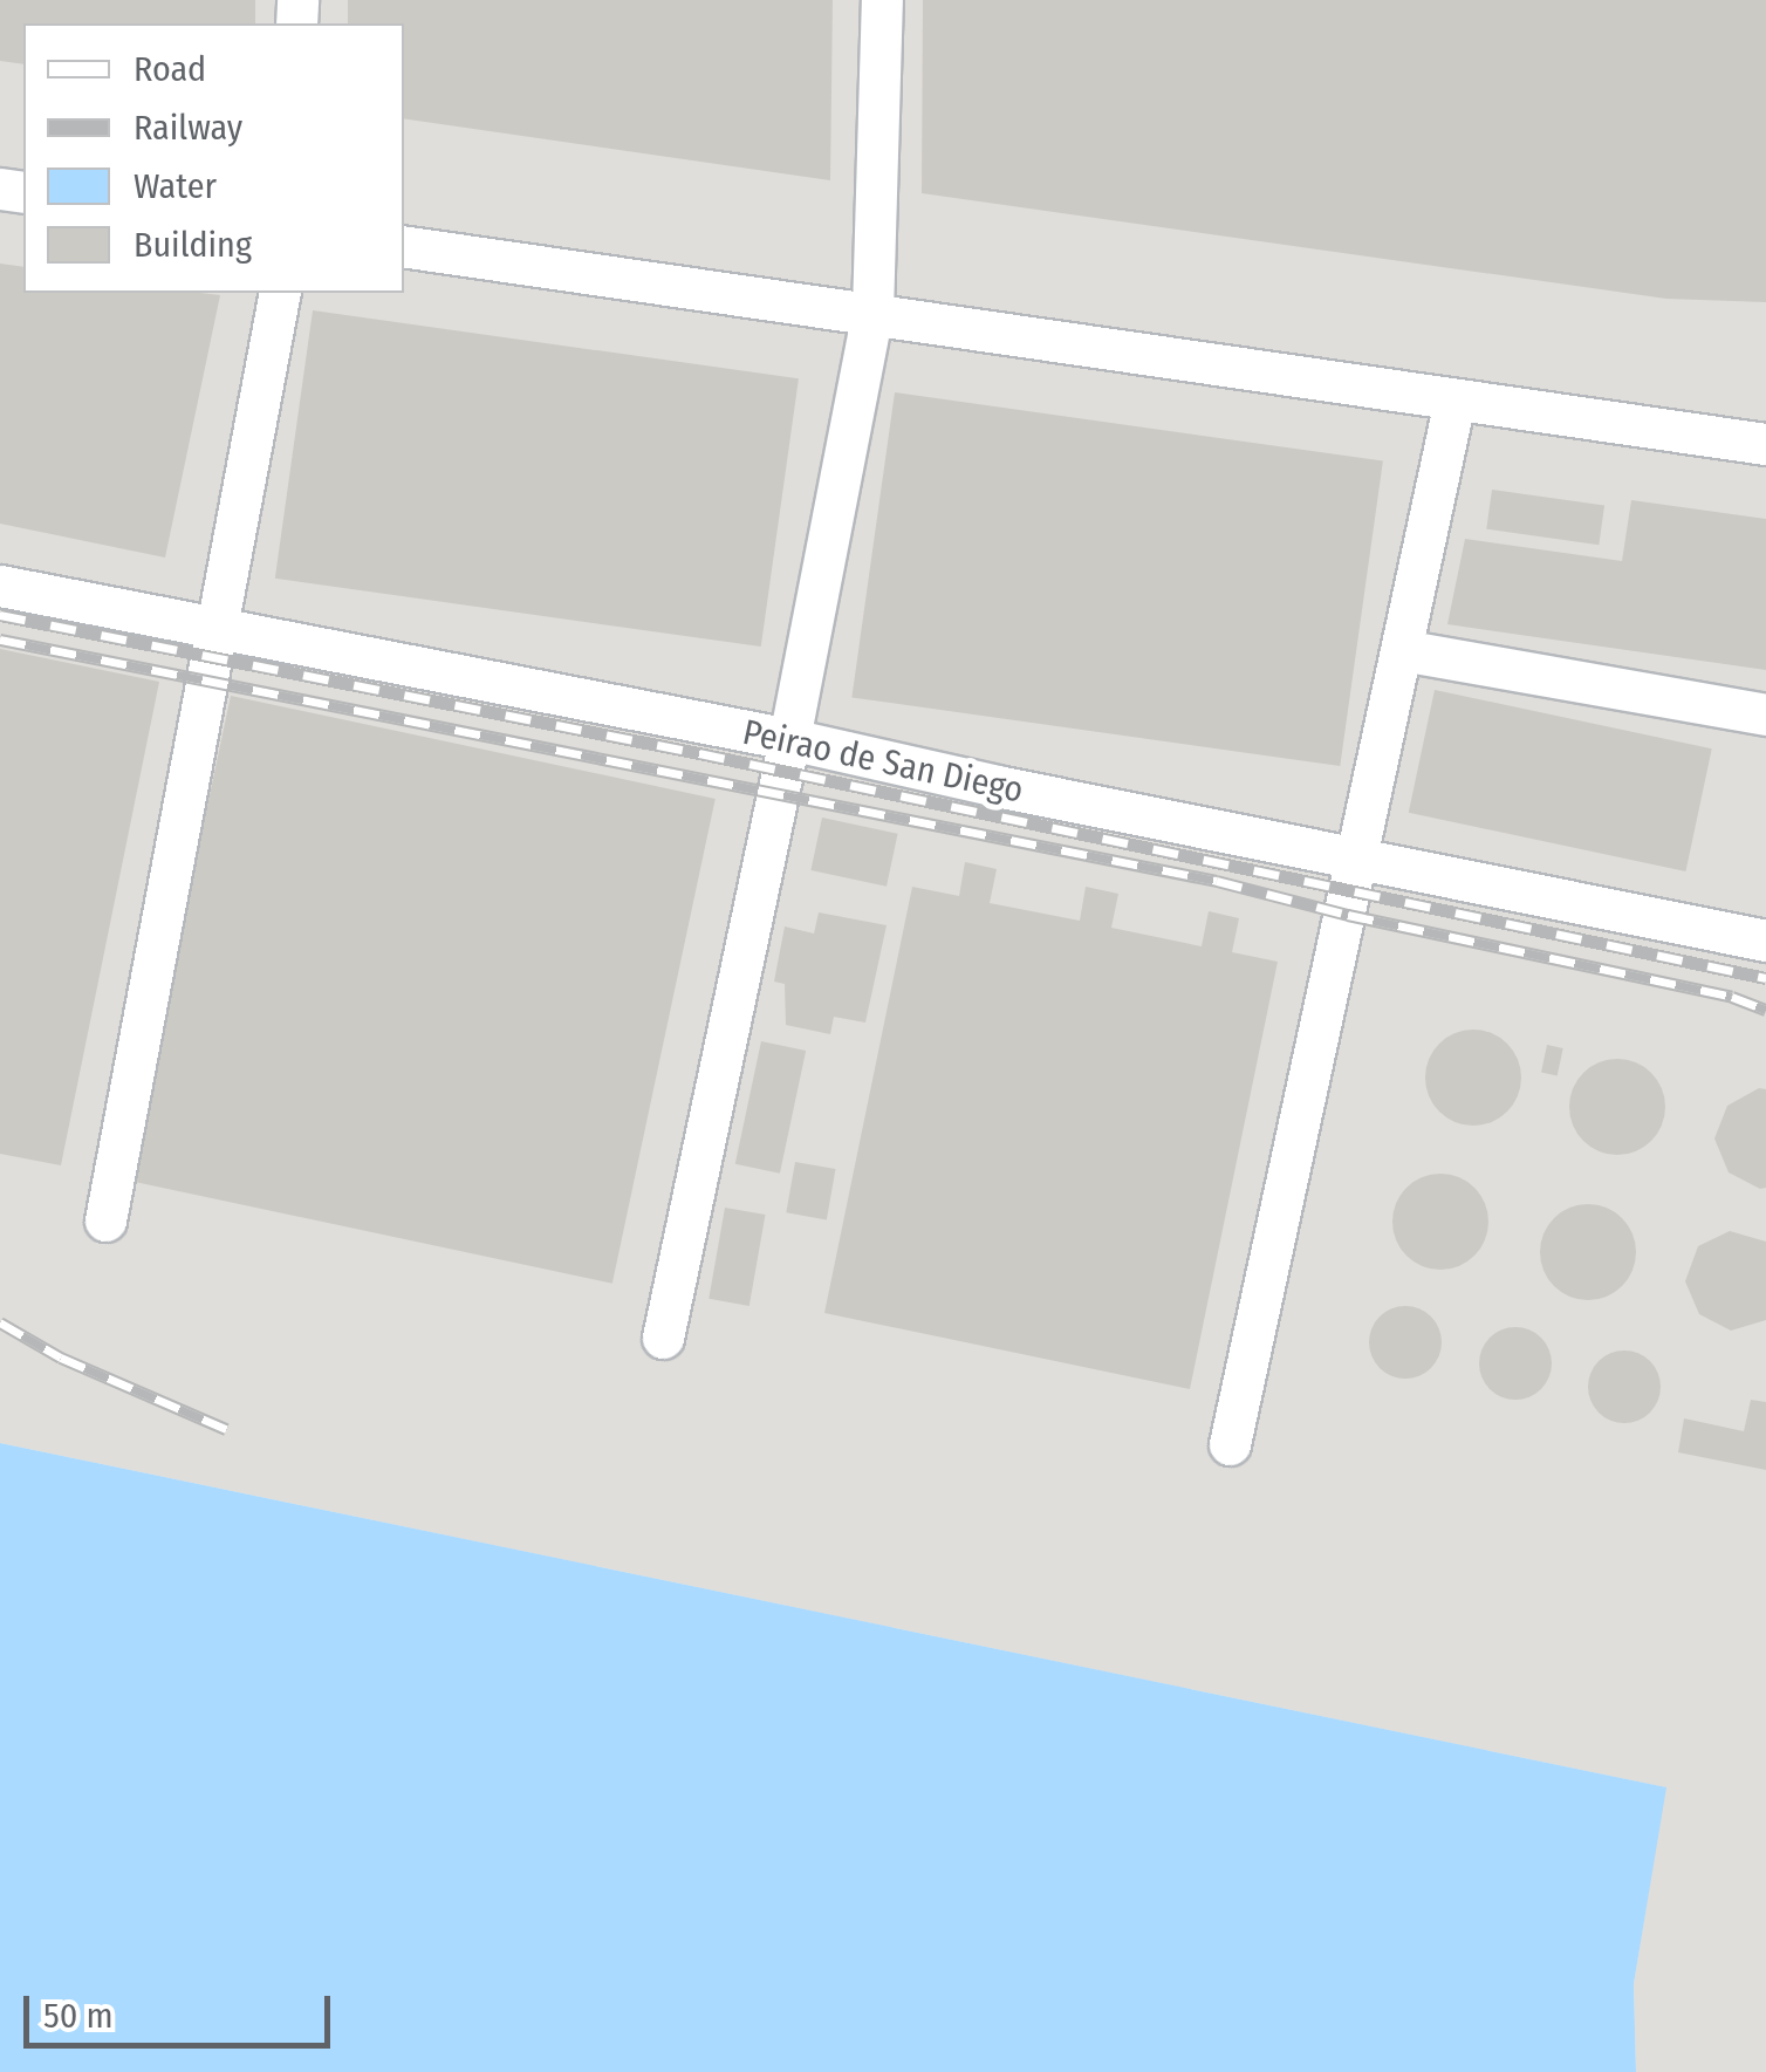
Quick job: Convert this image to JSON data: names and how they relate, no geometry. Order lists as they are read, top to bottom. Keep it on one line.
{"streets":{"lane":["Peirao de San Diego"]},"legend":["Road","Railway","Water","Building"],"scale_bar":"50 m"}
